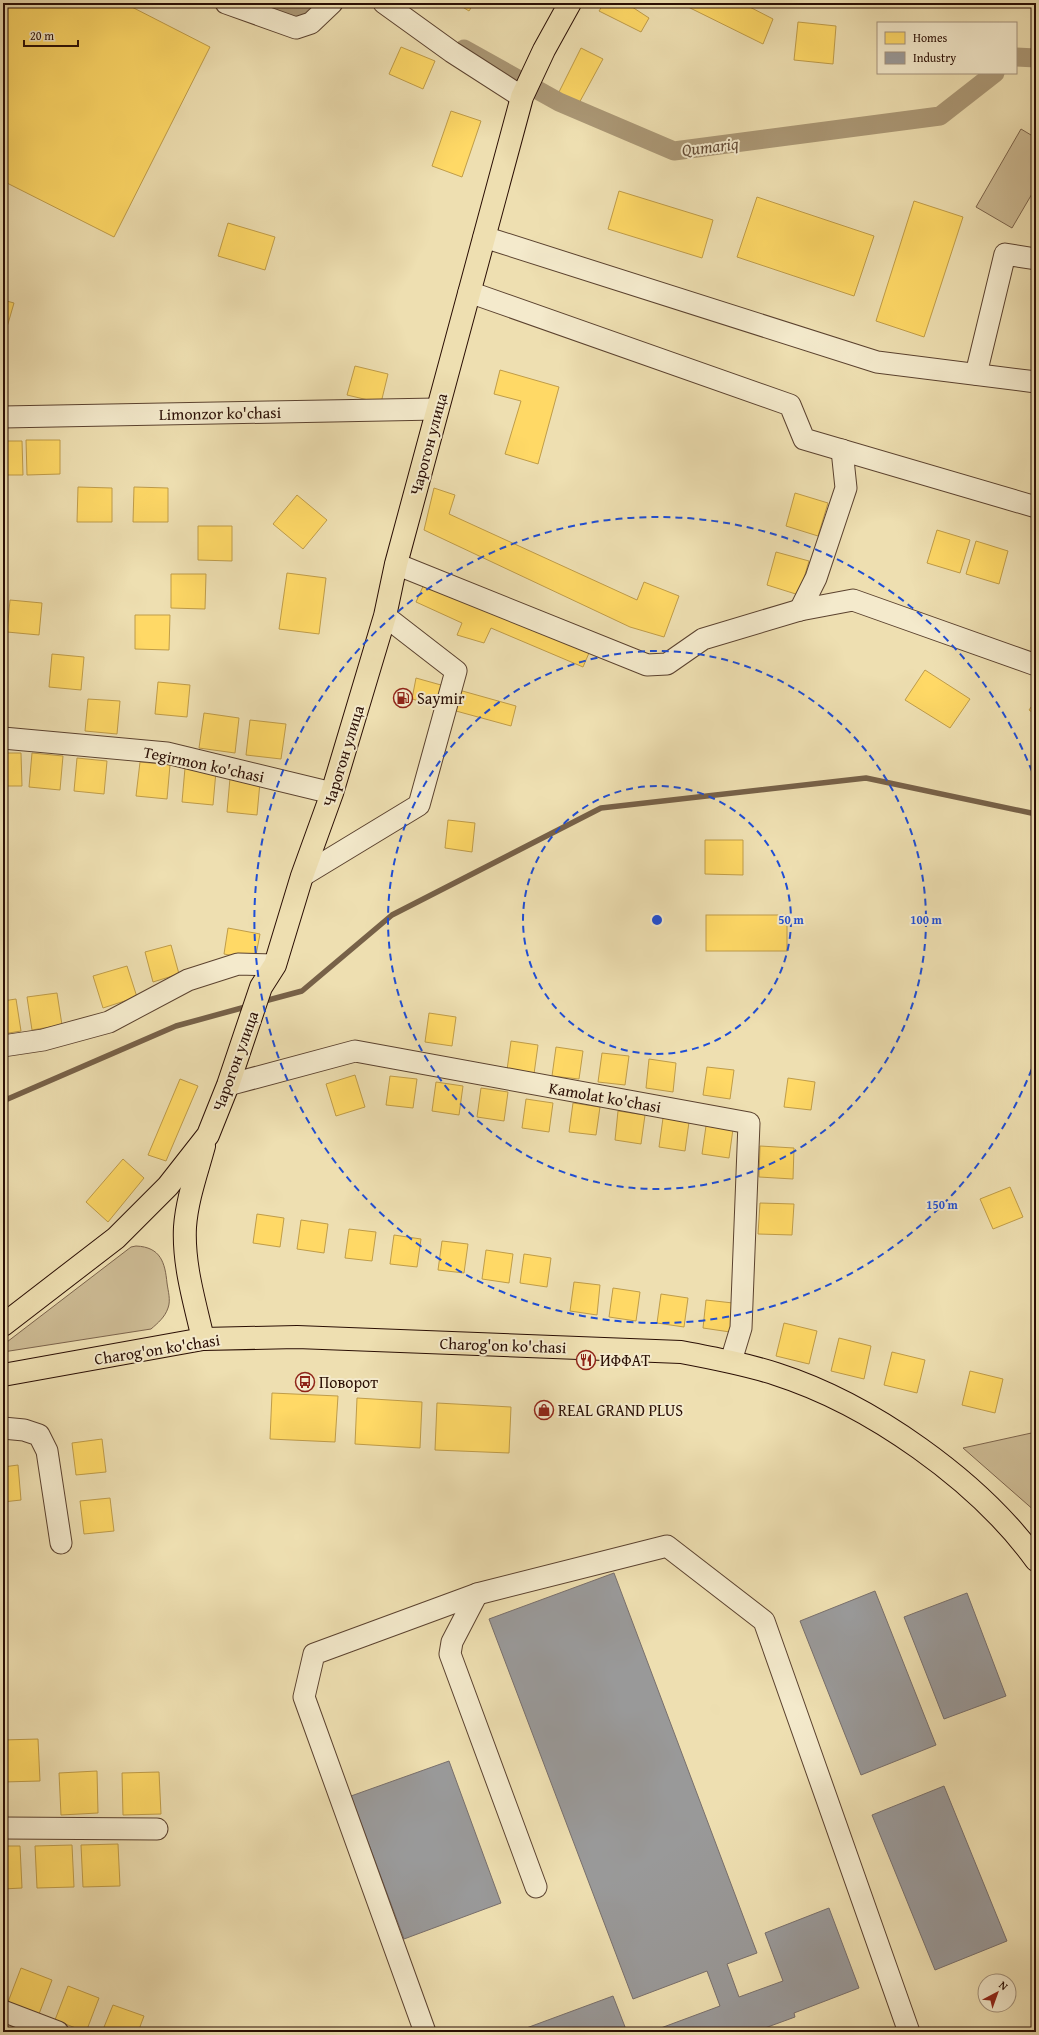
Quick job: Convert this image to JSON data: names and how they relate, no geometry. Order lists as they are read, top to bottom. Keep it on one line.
{"streets":{"main road":["Чарогон улица","Charog'on ko'chasi"],"street":["Limonzor ko'chasi","Tegirmon ko'chasi","Kamolat ko'chasi"]},"crossings":[["Limonzor ko'chasi","Чарогон улица"],["Чарогон улица","Tegirmon ko'chasi"],["Чарогон улица","Kamolat ko'chasi"],["Kamolat ko'chasi","Charog'on ko'chasi"]],"water":["Qumariq"],"places":{"fuel station":["Saymir"],"restaurant":["ИФФАТ"],"bus stop":["Поворот"],"shop":["REAL GRAND PLUS"]},"legend":["Homes","Industry"],"scale_bar":"20 m","north":"top right","rings":["50 m","100 m","150 m"]}
